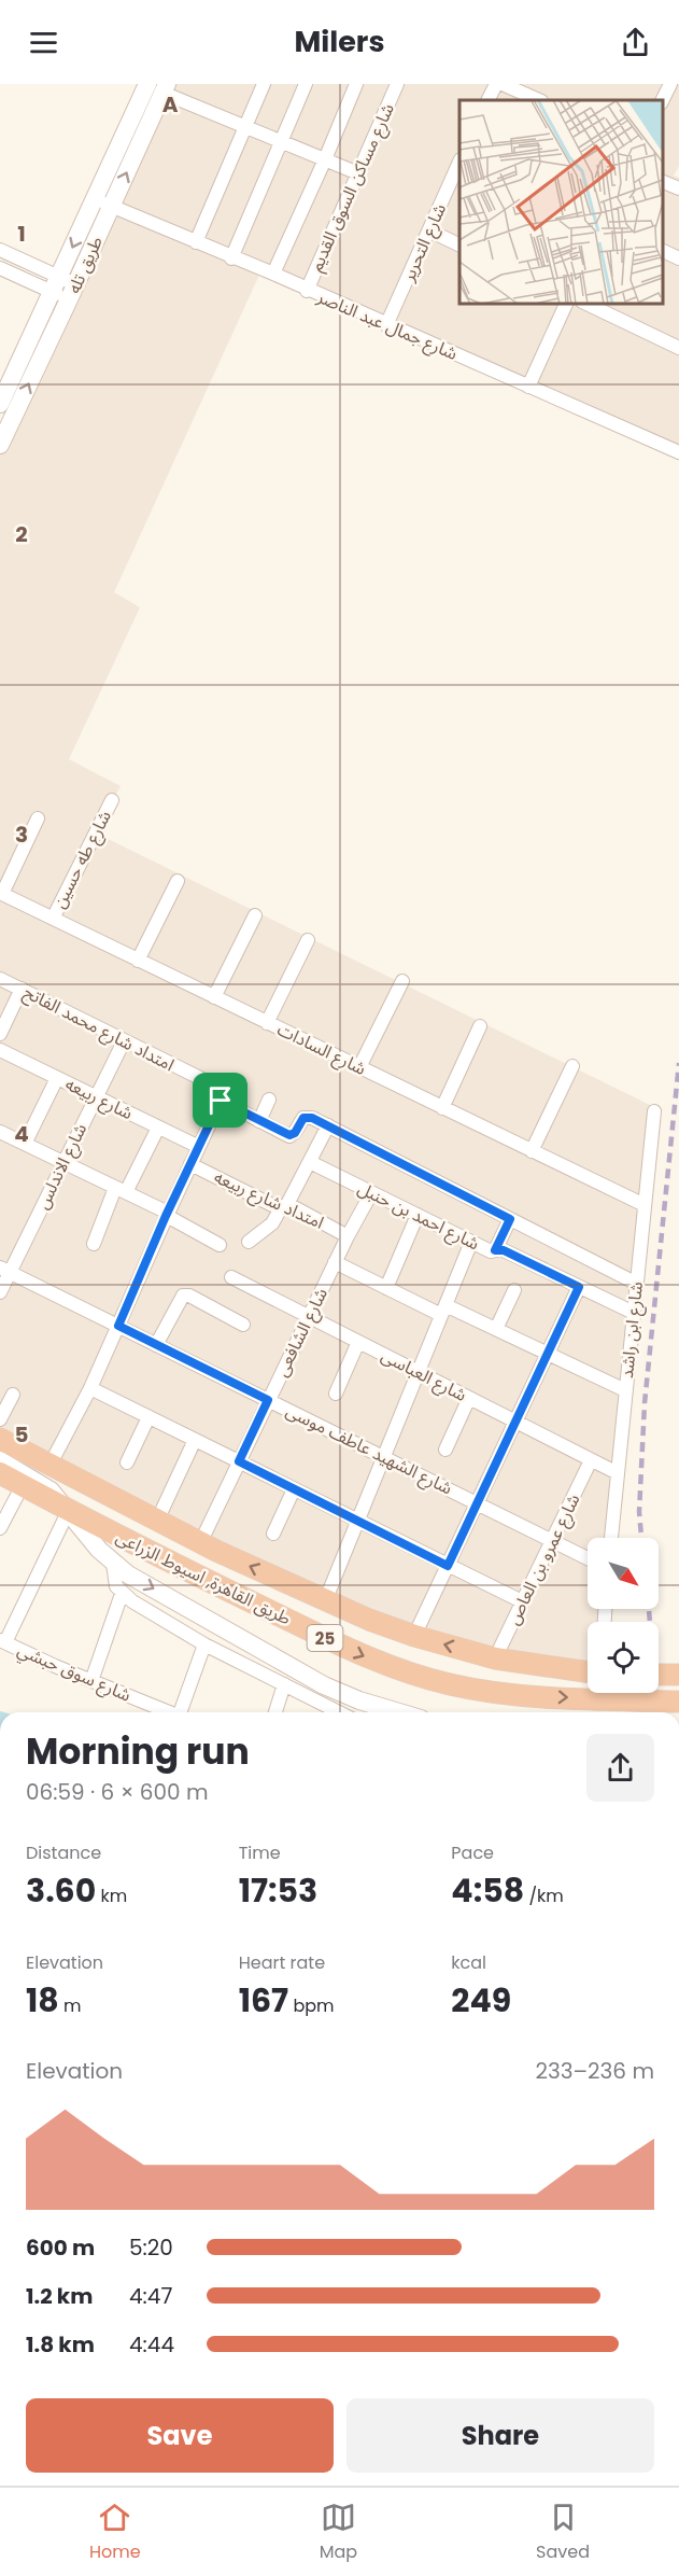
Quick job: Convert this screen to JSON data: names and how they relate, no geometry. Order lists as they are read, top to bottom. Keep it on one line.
{"streets":{"highway":["طريق القاهرة, اسيوط الزراعى","25"],"main road":["طريق تله"],"street":["شارع مساكن السوق القديم","شارع التحرير","شارع جمال عبد الناصر","شارع طه حسين","امتداد شارع محمد الفاتح","شارع السادات","شارع ربيعه","شارع الاندلس","امتداد شارع ربيعه","شارع احمد بن حنبل","شارع ابن راشد","شارع الشافعى","شارع العباسى","شارع الشهيد عاطف موسى","شارع عمرو بن العاص","شارع سوق حبشي"]},"crossings":[["شارع مساكن السوق القديم","شارع جمال عبد الناصر"],["شارع التحرير","شارع جمال عبد الناصر"],["طريق تله","شارع جمال عبد الناصر"],["شارع طه حسين","شارع السادات"],["امتداد شارع محمد الفاتح","شارع الاندلس"],["شارع السادات","شارع ابن راشد"],["شارع ربيعه","شارع الاندلس"],["شارع الاندلس","شارع الشهيد عاطف موسى"],["امتداد شارع ربيعه","شارع الشافعى"],["شارع احمد بن حنبل","شارع ابن راشد"],["شارع احمد بن حنبل","شارع الشافعى"],["شارع ابن راشد","شارع العباسى"],["شارع الشافعى","شارع العباسى"],["شارع الشافعى","شارع الشهيد عاطف موسى"],["شارع الشافعى","طريق القاهرة, اسيوط الزراعى"],["شارع العباسى","شارع عمرو بن العاص"],["شارع الشهيد عاطف موسى","شارع عمرو بن العاص"],["شارع عمرو بن العاص","طريق القاهرة, اسيوط الزراعى"]],"north":"bottom right","page":{"header":"Milers","heading":["Morning run","06:59 · 6 × 600 m"],"stats":[["Distance","3.60 km"],["Time","17:53"],["Pace","4:58 /km"],["Elevation","18 m"],["Heart rate","167 bpm"],["kcal","249"]],"chart":["Elevation","233–236 m"],"list":[{"name":"600 m","note":"5:20"},{"name":"1.2 km","note":"4:47"},{"name":"1.8 km","note":"4:44"}],"buttons":["Save","Share"],"tabs":["Home","Map","Saved"]},"grid":{"columns":["A"],"rows":["1","2","3","4","5"]}}
